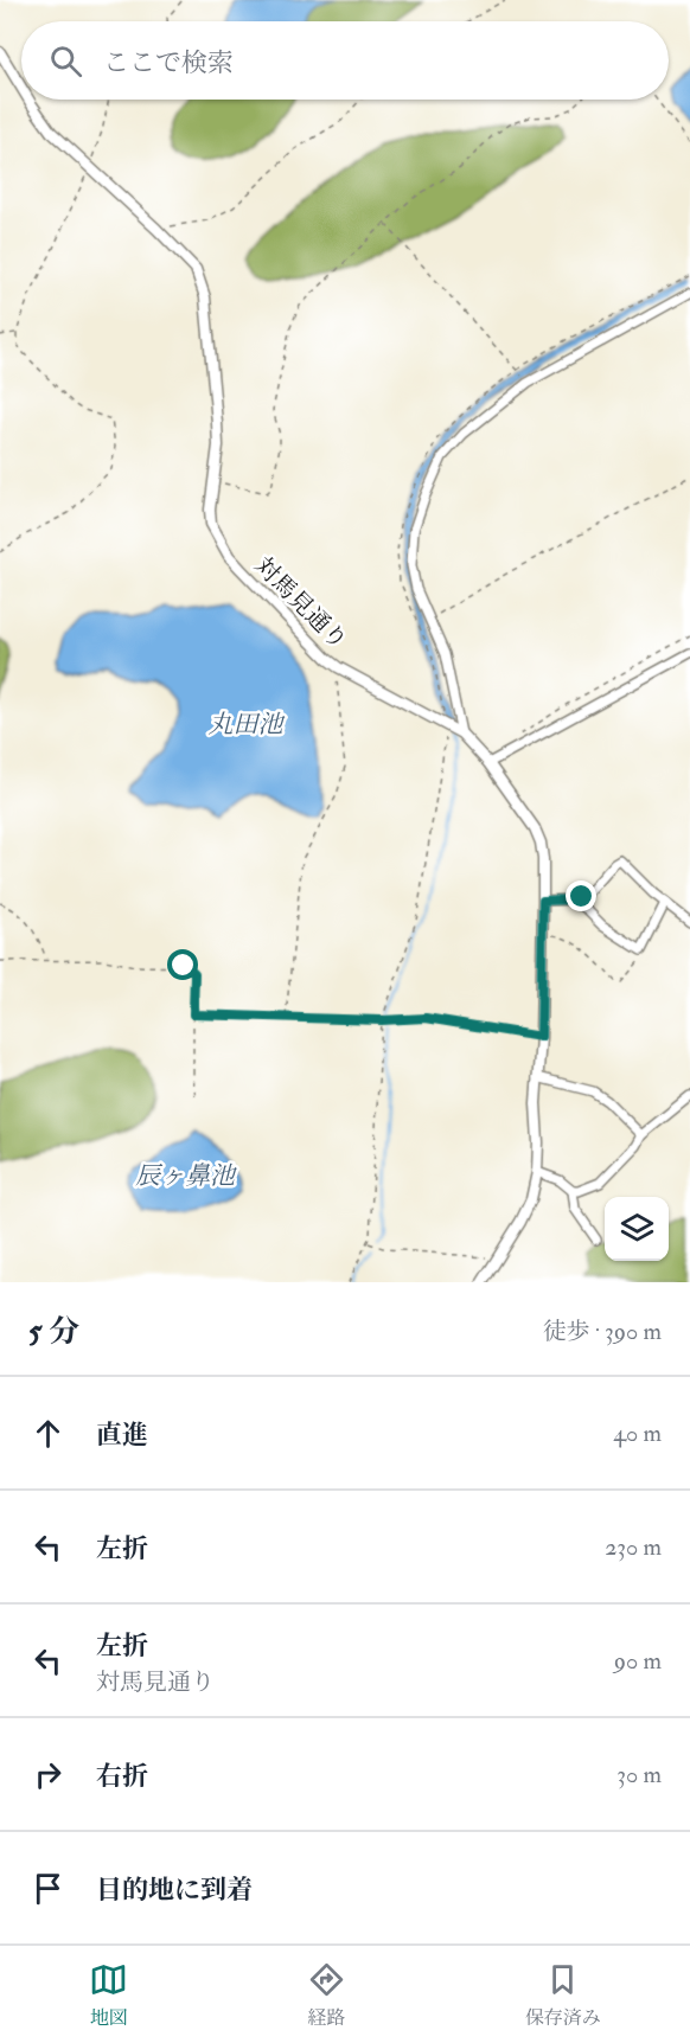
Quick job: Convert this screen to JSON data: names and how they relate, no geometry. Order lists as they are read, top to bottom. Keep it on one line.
{"streets":{"street":["対馬見通り"]},"water":["丸田池","辰ヶ鼻池"],"page":{"search":"ここで検索","heading":["5 分","徒歩 · 390 m"],"list":[["直進","40 m"],["左折","230 m"],["左折","対馬見通り","90 m"],["右折","30 m"],"目的地に到着"],"nav":["地図","経路","保存済み"]}}
